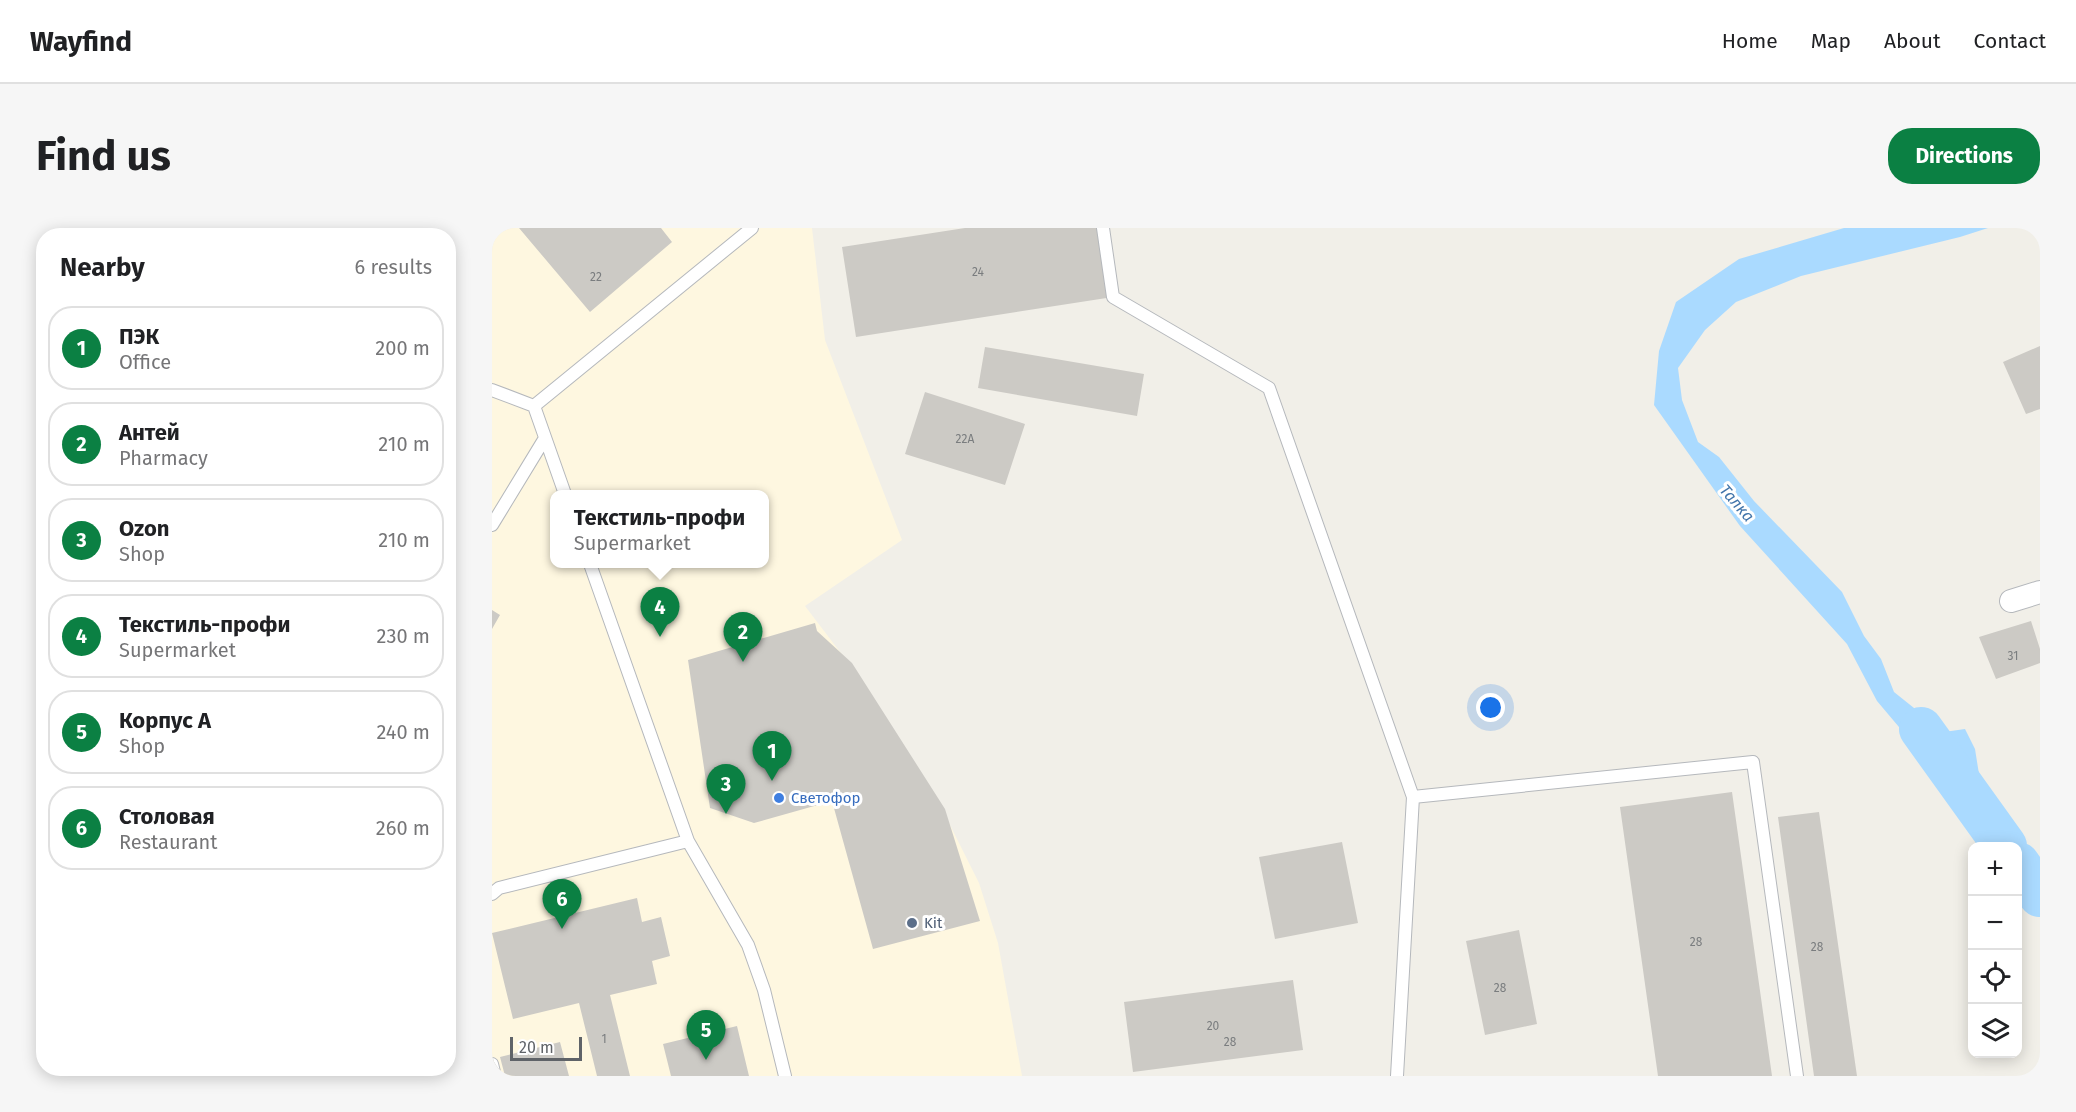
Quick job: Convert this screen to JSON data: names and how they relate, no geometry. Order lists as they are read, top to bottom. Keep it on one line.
{"water":["Талка"],"places":["Светофор","Kit"],"house_numbers":["24","22","22А","31","28","28","28","20","1","28"],"scale_bar":"20 m","page":{"header":"Wayfind","nav":["Home","Map","About","Contact"],"buttons":"Directions","title":"Find us","heading":["Nearby","6 results"],"list":[{"mark":"1","name":"ПЭК","note":"Office","value":"200 m"},{"mark":"2","name":"Антей","note":"Pharmacy","value":"210 m"},{"mark":"3","name":"Ozon","note":"Shop","value":"210 m"},{"mark":"4","name":"Текстиль-профи","note":"Supermarket","value":"230 m"},{"mark":"5","name":"Корпус А","note":"Shop","value":"240 m"},{"mark":"6","name":"Столовая","note":"Restaurant","value":"260 m"}],"popup":["Текстиль-профи","Supermarket"],"pins":["4","2","1","3","6","5"],"map_buttons":["+","−"],"scale":"20 m"}}
